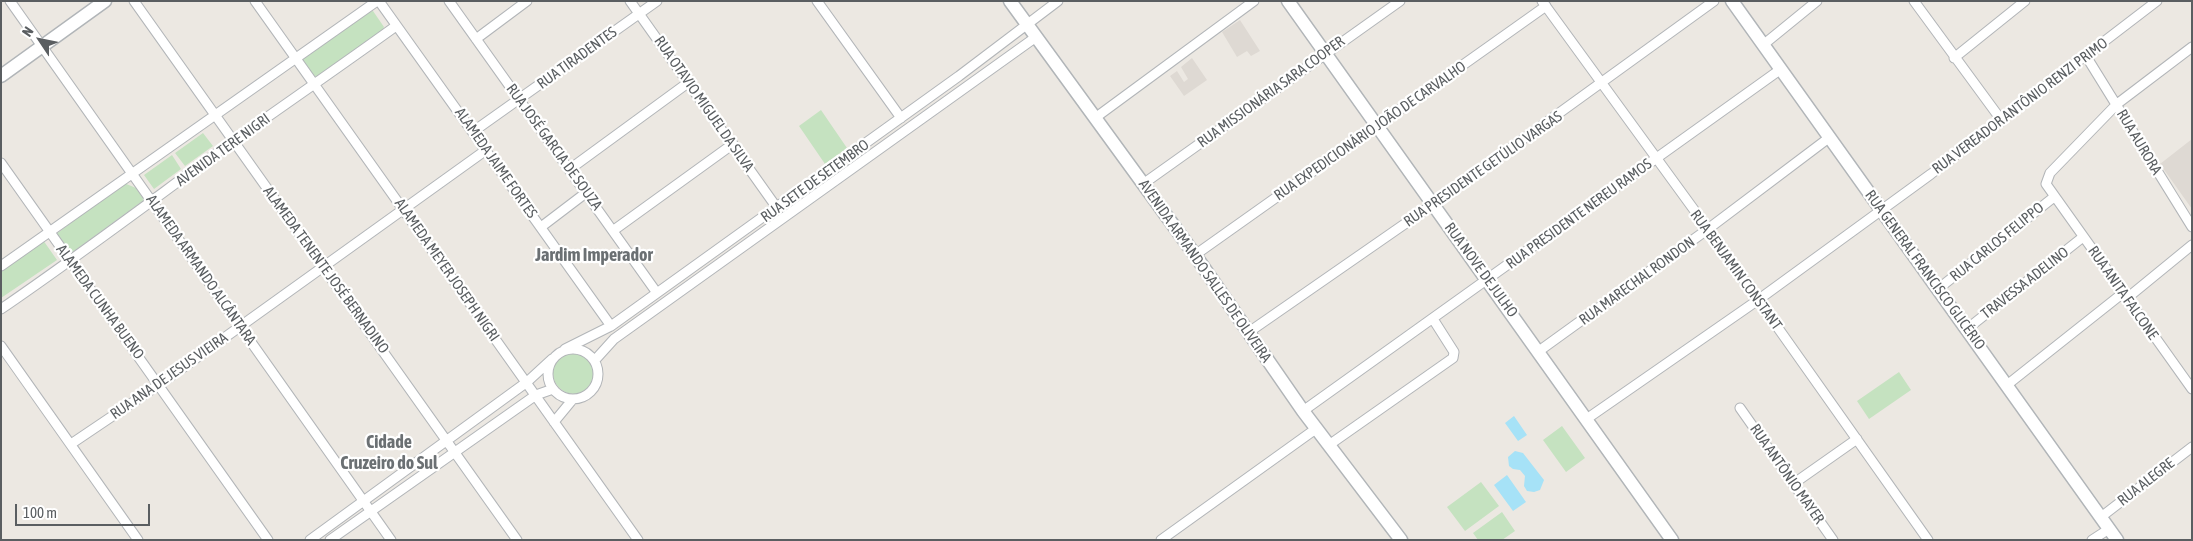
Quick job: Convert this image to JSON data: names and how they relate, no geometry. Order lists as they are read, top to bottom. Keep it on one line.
{"streets":{"main road":["RUA NOVE DE JULHO","RUA GENERAL FRANCISCO GLICÉRIO","AVENIDA ARMANDO SALLES DE OLIVEIRA"],"street":["RUA TIRADENTES","RUA MISSIONÁRIA SARA COOPER","RUA OTAVIO MIGUEL DA SILVA","RUA VEREADOR ANTÔNIO RENZI PRIMO","RUA EXPEDICIONÁRIO JOÃO DE CARVALHO","RUA AURORA","RUA JOSÉ GARCIA DE SOUZA","AVENIDA TERE NIGRI","ALAMEDA JAIME FORTES","RUA PRESIDENTE GETÚLIO VARGAS","RUA SETE DE SETEMBRO","RUA PRESIDENTE NEREU RAMOS","RUA CARLOS FELIPPO","ALAMEDA ARMANDO ALCÂNTARA","ALAMEDA TENENTE JOSÉ BERNADINO","ALAMEDA MEYER JOSEPH NIGRI","RUA BENJAMIN CONSTANT","RUA MARECHAL RONDON","TRAVESSA ADELINO","RUA ANITA FALCONE","ALAMEDA CUNHA BUENO","RUA ANA DE JESUS VIEIRA","RUA ANTÔNIO MAYER","RUA ALEGRE"]},"crossings":[["RUA TIRADENTES","RUA OTAVIO MIGUEL DA SILVA"],["RUA TIRADENTES","RUA JOSÉ GARCIA DE SOUZA"],["RUA TIRADENTES","ALAMEDA JAIME FORTES"],["RUA MISSIONÁRIA SARA COOPER","RUA NOVE DE JULHO"],["RUA MISSIONÁRIA SARA COOPER","AVENIDA ARMANDO SALLES DE OLIVEIRA"],["RUA OTAVIO MIGUEL DA SILVA","RUA SETE DE SETEMBRO"],["RUA VEREADOR ANTÔNIO RENZI PRIMO","RUA AURORA"],["RUA VEREADOR ANTÔNIO RENZI PRIMO","RUA NOVE DE JULHO"],["RUA VEREADOR ANTÔNIO RENZI PRIMO","RUA BENJAMIN CONSTANT"],["RUA VEREADOR ANTÔNIO RENZI PRIMO","RUA GENERAL FRANCISCO GLICÉRIO"],["RUA EXPEDICIONÁRIO JOÃO DE CARVALHO","RUA NOVE DE JULHO"],["RUA EXPEDICIONÁRIO JOÃO DE CARVALHO","RUA BENJAMIN CONSTANT"],["RUA EXPEDICIONÁRIO JOÃO DE CARVALHO","AVENIDA ARMANDO SALLES DE OLIVEIRA"],["RUA AURORA","RUA CARLOS FELIPPO"],["RUA JOSÉ GARCIA DE SOUZA","RUA SETE DE SETEMBRO"],["AVENIDA TERE NIGRI","ALAMEDA JAIME FORTES"],["AVENIDA TERE NIGRI","ALAMEDA ARMANDO ALCÂNTARA"],["AVENIDA TERE NIGRI","ALAMEDA TENENTE JOSÉ BERNADINO"],["AVENIDA TERE NIGRI","ALAMEDA MEYER JOSEPH NIGRI"],["AVENIDA TERE NIGRI","ALAMEDA CUNHA BUENO"],["ALAMEDA JAIME FORTES","RUA SETE DE SETEMBRO"],["ALAMEDA JAIME FORTES","RUA ANA DE JESUS VIEIRA"],["RUA PRESIDENTE GETÚLIO VARGAS","RUA NOVE DE JULHO"],["RUA PRESIDENTE GETÚLIO VARGAS","RUA BENJAMIN CONSTANT"],["RUA PRESIDENTE GETÚLIO VARGAS","AVENIDA ARMANDO SALLES DE OLIVEIRA"],["RUA SETE DE SETEMBRO","AVENIDA ARMANDO SALLES DE OLIVEIRA"],["RUA PRESIDENTE NEREU RAMOS","RUA NOVE DE JULHO"],["RUA PRESIDENTE NEREU RAMOS","RUA BENJAMIN CONSTANT"],["RUA PRESIDENTE NEREU RAMOS","RUA GENERAL FRANCISCO GLICÉRIO"],["RUA PRESIDENTE NEREU RAMOS","AVENIDA ARMANDO SALLES DE OLIVEIRA"],["RUA CARLOS FELIPPO","RUA GENERAL FRANCISCO GLICÉRIO"],["RUA CARLOS FELIPPO","RUA ANITA FALCONE"],["ALAMEDA ARMANDO ALCÂNTARA","RUA ANA DE JESUS VIEIRA"],["ALAMEDA TENENTE JOSÉ BERNADINO","RUA ANA DE JESUS VIEIRA"],["ALAMEDA MEYER JOSEPH NIGRI","RUA ANA DE JESUS VIEIRA"],["RUA NOVE DE JULHO","RUA MARECHAL RONDON"],["RUA BENJAMIN CONSTANT","RUA MARECHAL RONDON"],["RUA GENERAL FRANCISCO GLICÉRIO","RUA MARECHAL RONDON"],["RUA GENERAL FRANCISCO GLICÉRIO","TRAVESSA ADELINO"],["RUA GENERAL FRANCISCO GLICÉRIO","RUA ALEGRE"],["TRAVESSA ADELINO","RUA ANITA FALCONE"],["ALAMEDA CUNHA BUENO","RUA ANA DE JESUS VIEIRA"]],"districts":["Jardim Imperador","Cidade Cruzeiro do Sul"],"scale_bar":"100 m","north":"top left"}
